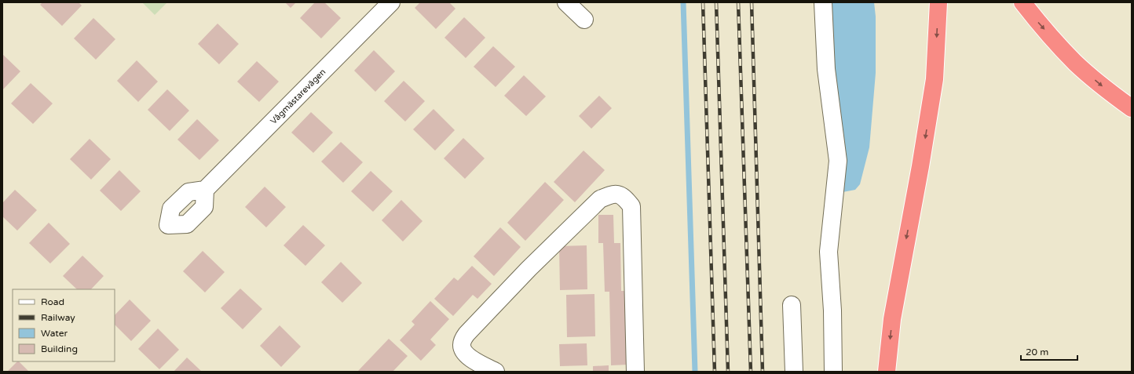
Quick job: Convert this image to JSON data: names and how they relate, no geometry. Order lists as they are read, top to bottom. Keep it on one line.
{"streets":{"street":["Vågmästarevägen"]},"legend":["Road","Railway","Water","Building"],"scale_bar":"20 m"}
